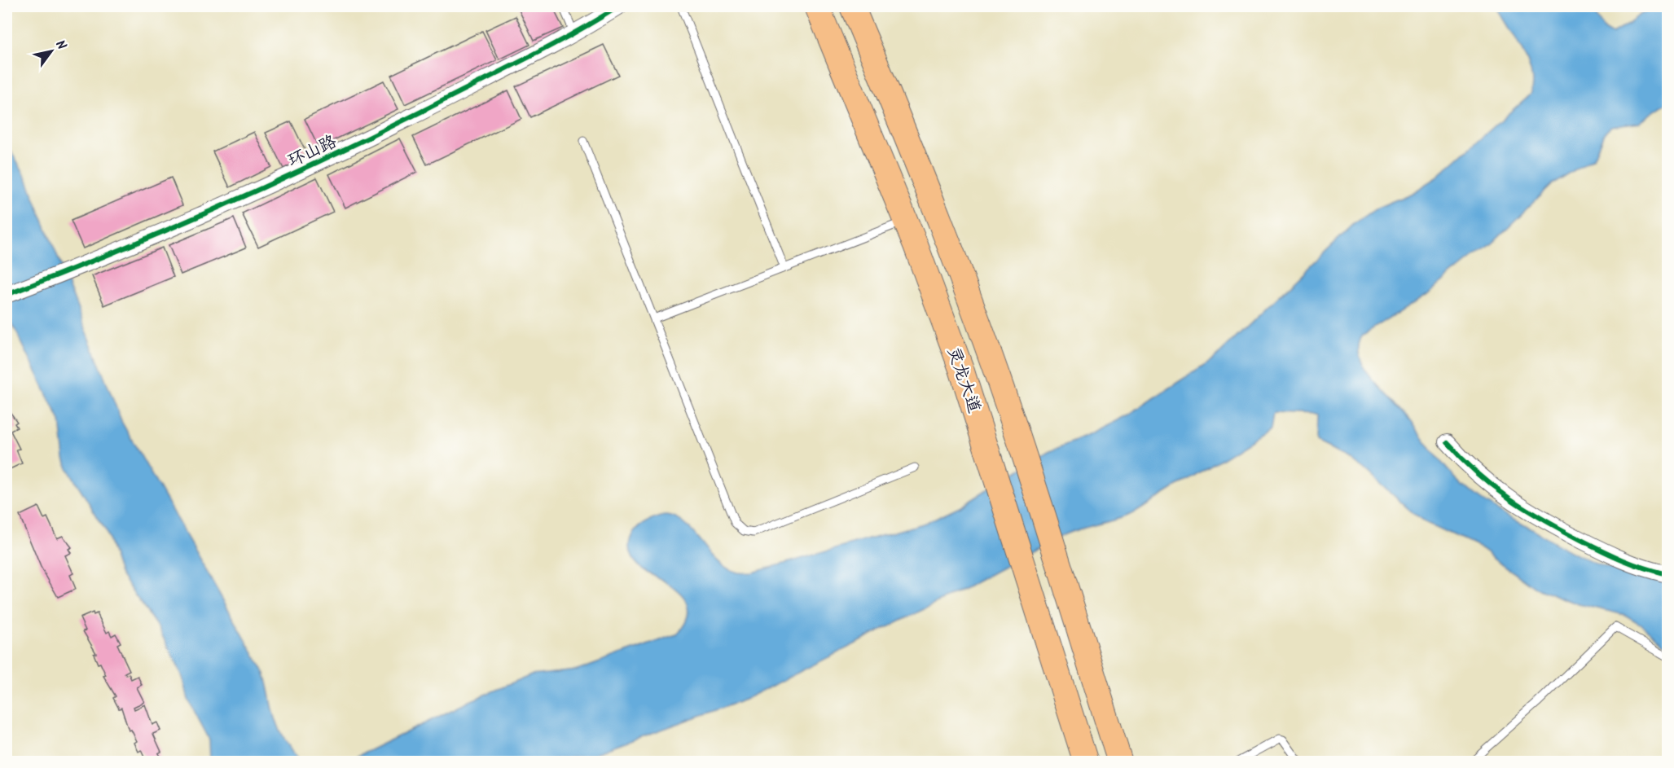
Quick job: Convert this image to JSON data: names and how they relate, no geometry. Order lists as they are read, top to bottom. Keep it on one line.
{"streets":{"main road":["灵龙大道"],"street":["环山路"]},"north":"top right"}
